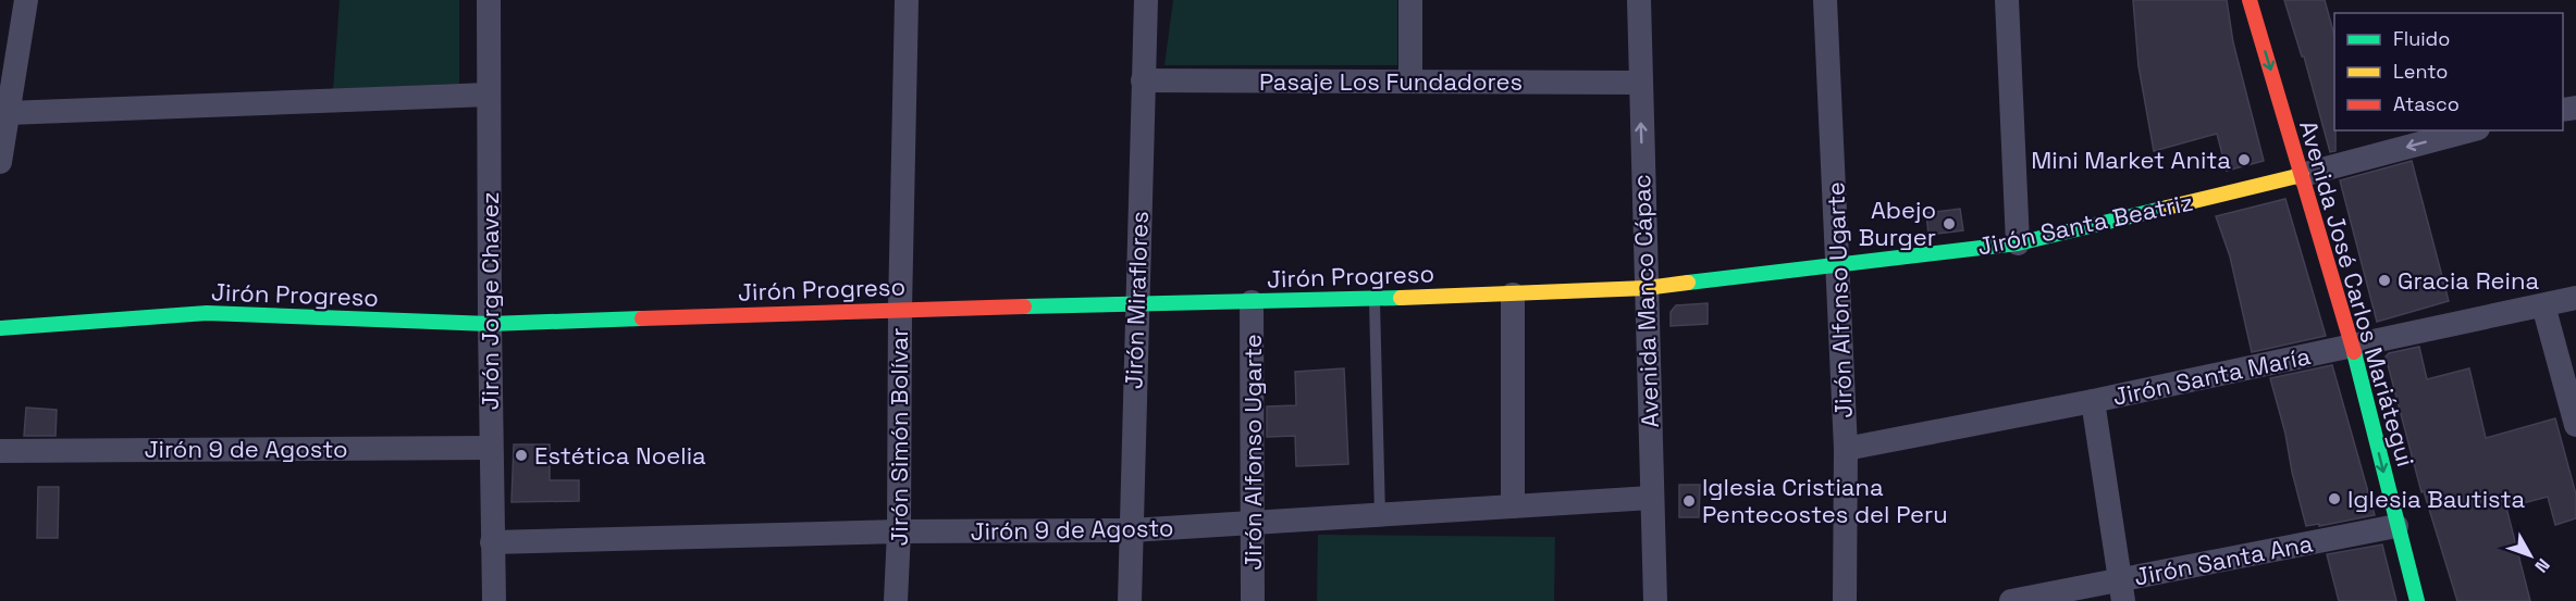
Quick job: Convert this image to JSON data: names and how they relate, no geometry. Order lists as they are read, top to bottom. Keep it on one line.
{"streets":{"street":["Pasaje Los Fundadores","Jirón Santa Beatriz","Jirón Progreso","Avenida José Carlos Mariátegui","Jirón Miraflores","Jirón Alfonso Ugarte","Jirón Jorge Chavez","Avenida Manco Cápac","Jirón Santa María","Jirón Simón Bolívar","Jirón 9 de Agosto","Jirón Santa Ana"]},"crossings":[["Pasaje Los Fundadores","Jirón Miraflores"],["Pasaje Los Fundadores","Avenida Manco Cápac"],["Jirón Santa Beatriz","Jirón Progreso"],["Jirón Santa Beatriz","Avenida José Carlos Mariátegui"],["Jirón Santa Beatriz","Jirón Alfonso Ugarte"],["Jirón Santa Beatriz","Avenida Manco Cápac"],["Jirón Progreso","Jirón Miraflores"],["Jirón Progreso","Jirón Alfonso Ugarte"],["Jirón Progreso","Jirón Jorge Chavez"],["Jirón Progreso","Avenida Manco Cápac"],["Jirón Progreso","Jirón Simón Bolívar"],["Avenida José Carlos Mariátegui","Jirón Santa María"],["Avenida José Carlos Mariátegui","Jirón Santa Ana"],["Jirón Miraflores","Jirón 9 de Agosto"],["Jirón Alfonso Ugarte","Jirón Santa María"],["Jirón Alfonso Ugarte","Jirón 9 de Agosto"],["Jirón Jorge Chavez","Jirón 9 de Agosto"],["Avenida Manco Cápac","Jirón 9 de Agosto"],["Jirón Simón Bolívar","Jirón 9 de Agosto"]],"one_way":["Avenida José Carlos Mariátegui"],"places":["Mini Market Anita","Abejo Burger","Gracia Reina","Estética Noelia","Iglesia Bautista","Iglesia Cristiana Pentecostes del Peru"],"legend":["Fluido","Lento","Atasco"],"north":"bottom right"}
